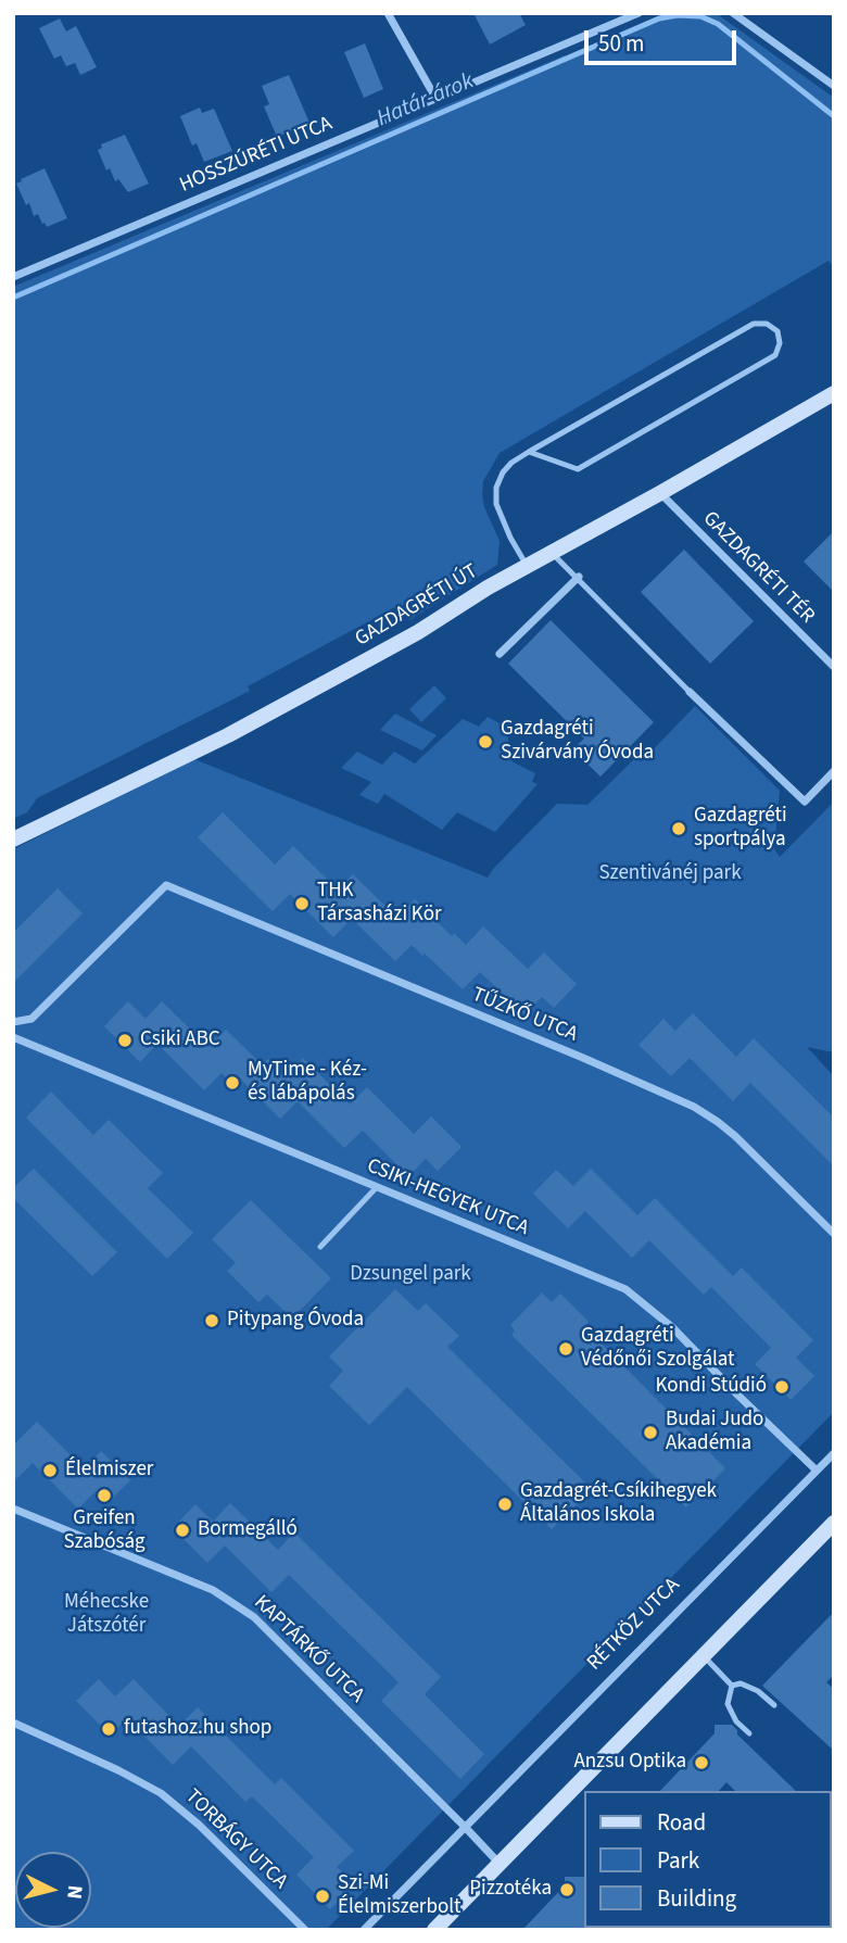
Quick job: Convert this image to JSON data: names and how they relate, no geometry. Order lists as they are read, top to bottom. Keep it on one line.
{"streets":{"street":["HOSSZÚRÉTI UTCA","GAZDAGRÉTI TÉR","GAZDAGRÉTI ÚT","TŰZKŐ UTCA","CSIKI-HEGYEK UTCA","RÉTKÖZ UTCA","KAPTÁRKŐ UTCA","TORBÁGY UTCA"]},"crossings":[["GAZDAGRÉTI TÉR","GAZDAGRÉTI ÚT"],["CSIKI-HEGYEK UTCA","RÉTKÖZ UTCA"],["RÉTKÖZ UTCA","KAPTÁRKŐ UTCA"]],"water":["Határ-árok"],"parks":["Szentivánéj park","Dzsungel park","Méhecske Játszótér"],"places":["Gazdagréti Szivárvány Óvoda","Gazdagréti sportpálya","THK Társasházi Kör","Csiki ABC","MyTime - Kéz- és lábápolás","Pitypang Óvoda","Gazdagréti Védőnői Szolgálat","Kondi Stúdió","Budai Judo Akadémia","Élelmiszer","Greifen Szabóság","Gazdagrét-Csíkihegyek Általános Iskola","Bormegálló","futashoz.hu shop","Anzsu Optika","Pizzotéka","Szi-Mi Élelmiszerbolt"],"legend":["Road","Park","Building"],"scale_bar":"50 m","north":"right"}
